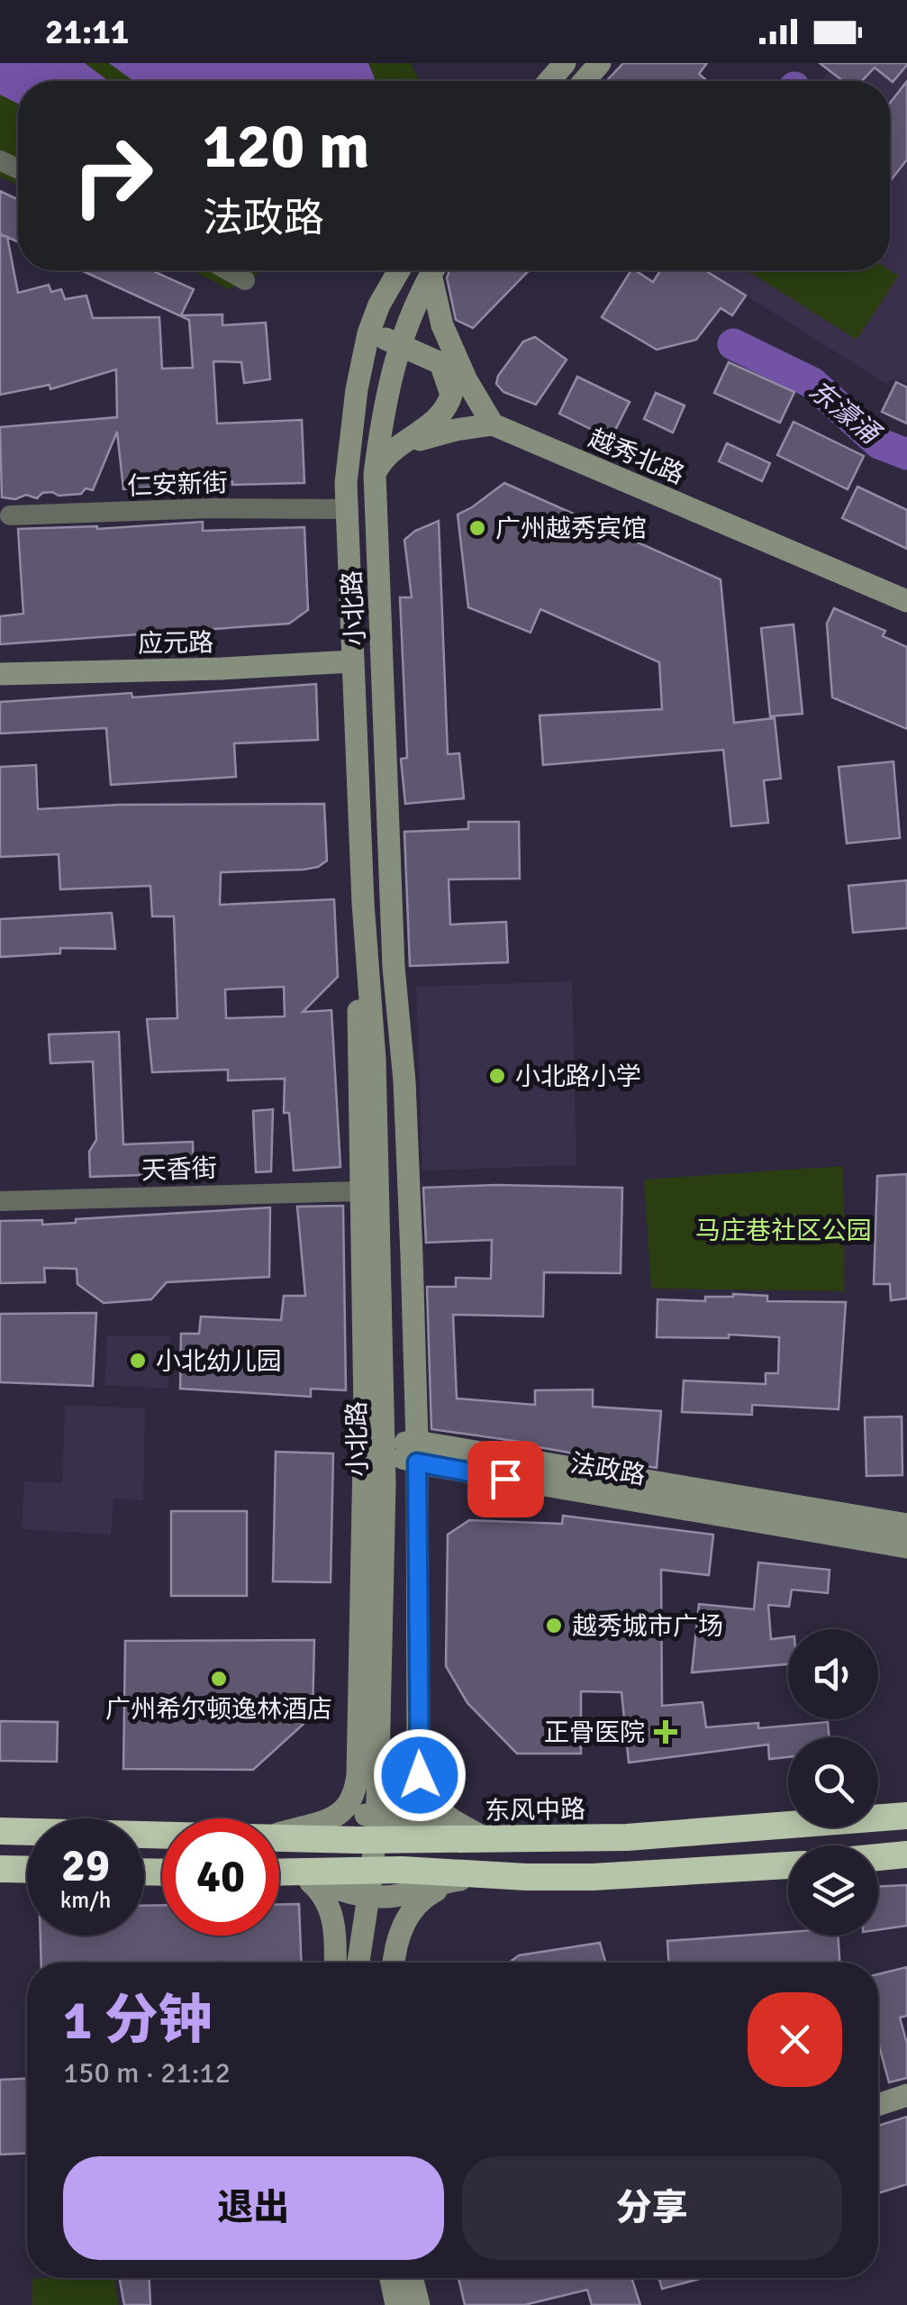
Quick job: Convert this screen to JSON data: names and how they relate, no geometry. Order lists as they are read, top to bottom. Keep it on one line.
{"streets":{"highway":["东风中路"],"main road":["越秀北路","小北路","应元路","法政路"],"street":["仁安新街","天香街"]},"crossings":[["仁安新街","小北路"],["小北路","应元路"],["小北路","天香街"],["小北路","法政路"],["小北路","东风中路"]],"water":["东濠涌"],"parks":["马庄巷社区公园"],"places":{"other":["广州越秀宾馆","小北路小学","小北幼儿园","越秀城市广场","广州希尔顿逸林酒店"],"health":["正骨医院"]},"page":{"status":"21:11","turn":["120 m","法政路"],"speed":"29 km/h","limit":"40","heading":["1 分钟","150 m · 21:12"],"buttons":["退出","分享"]}}
